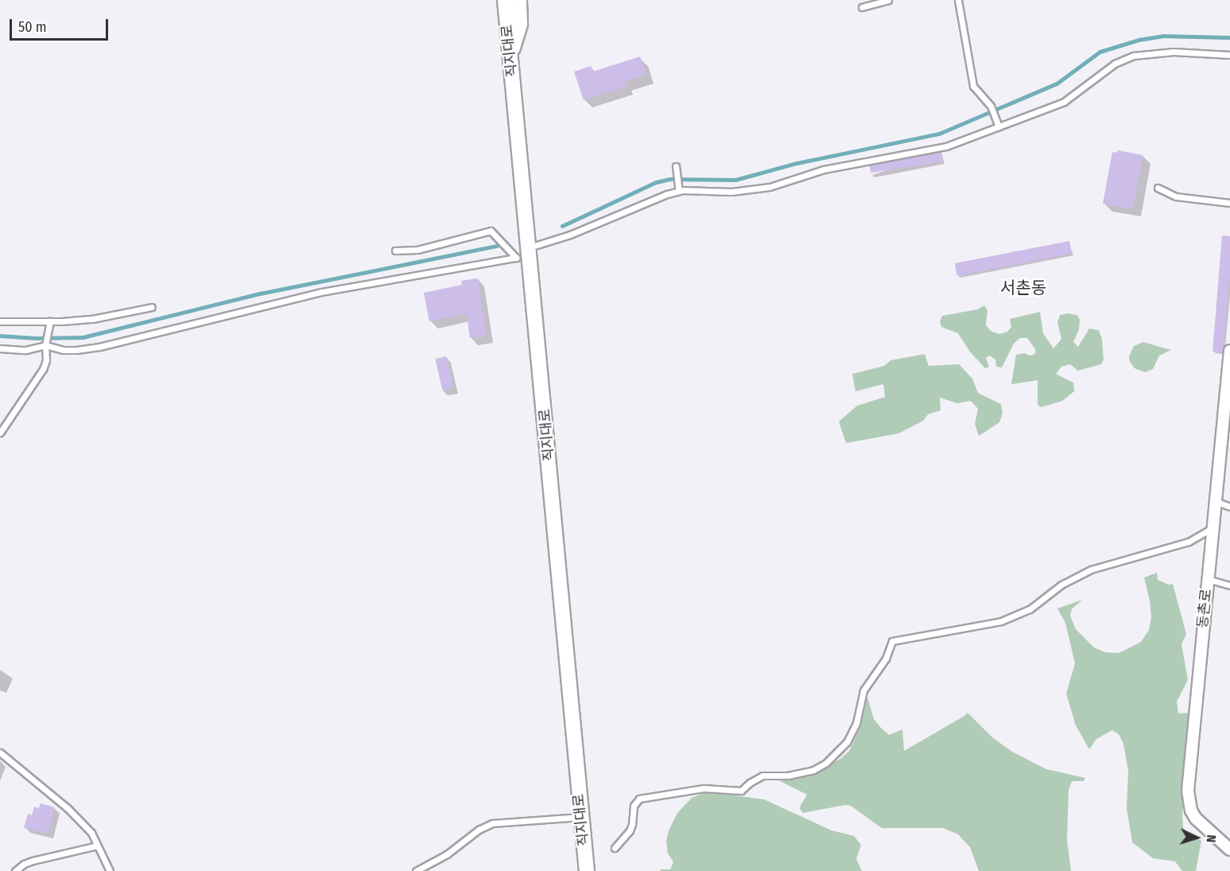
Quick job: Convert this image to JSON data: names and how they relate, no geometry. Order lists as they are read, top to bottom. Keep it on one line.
{"streets":{"main road":["직지대로"],"street":["동촌로"]},"districts":["서촌동"],"scale_bar":"50 m","north":"right"}
